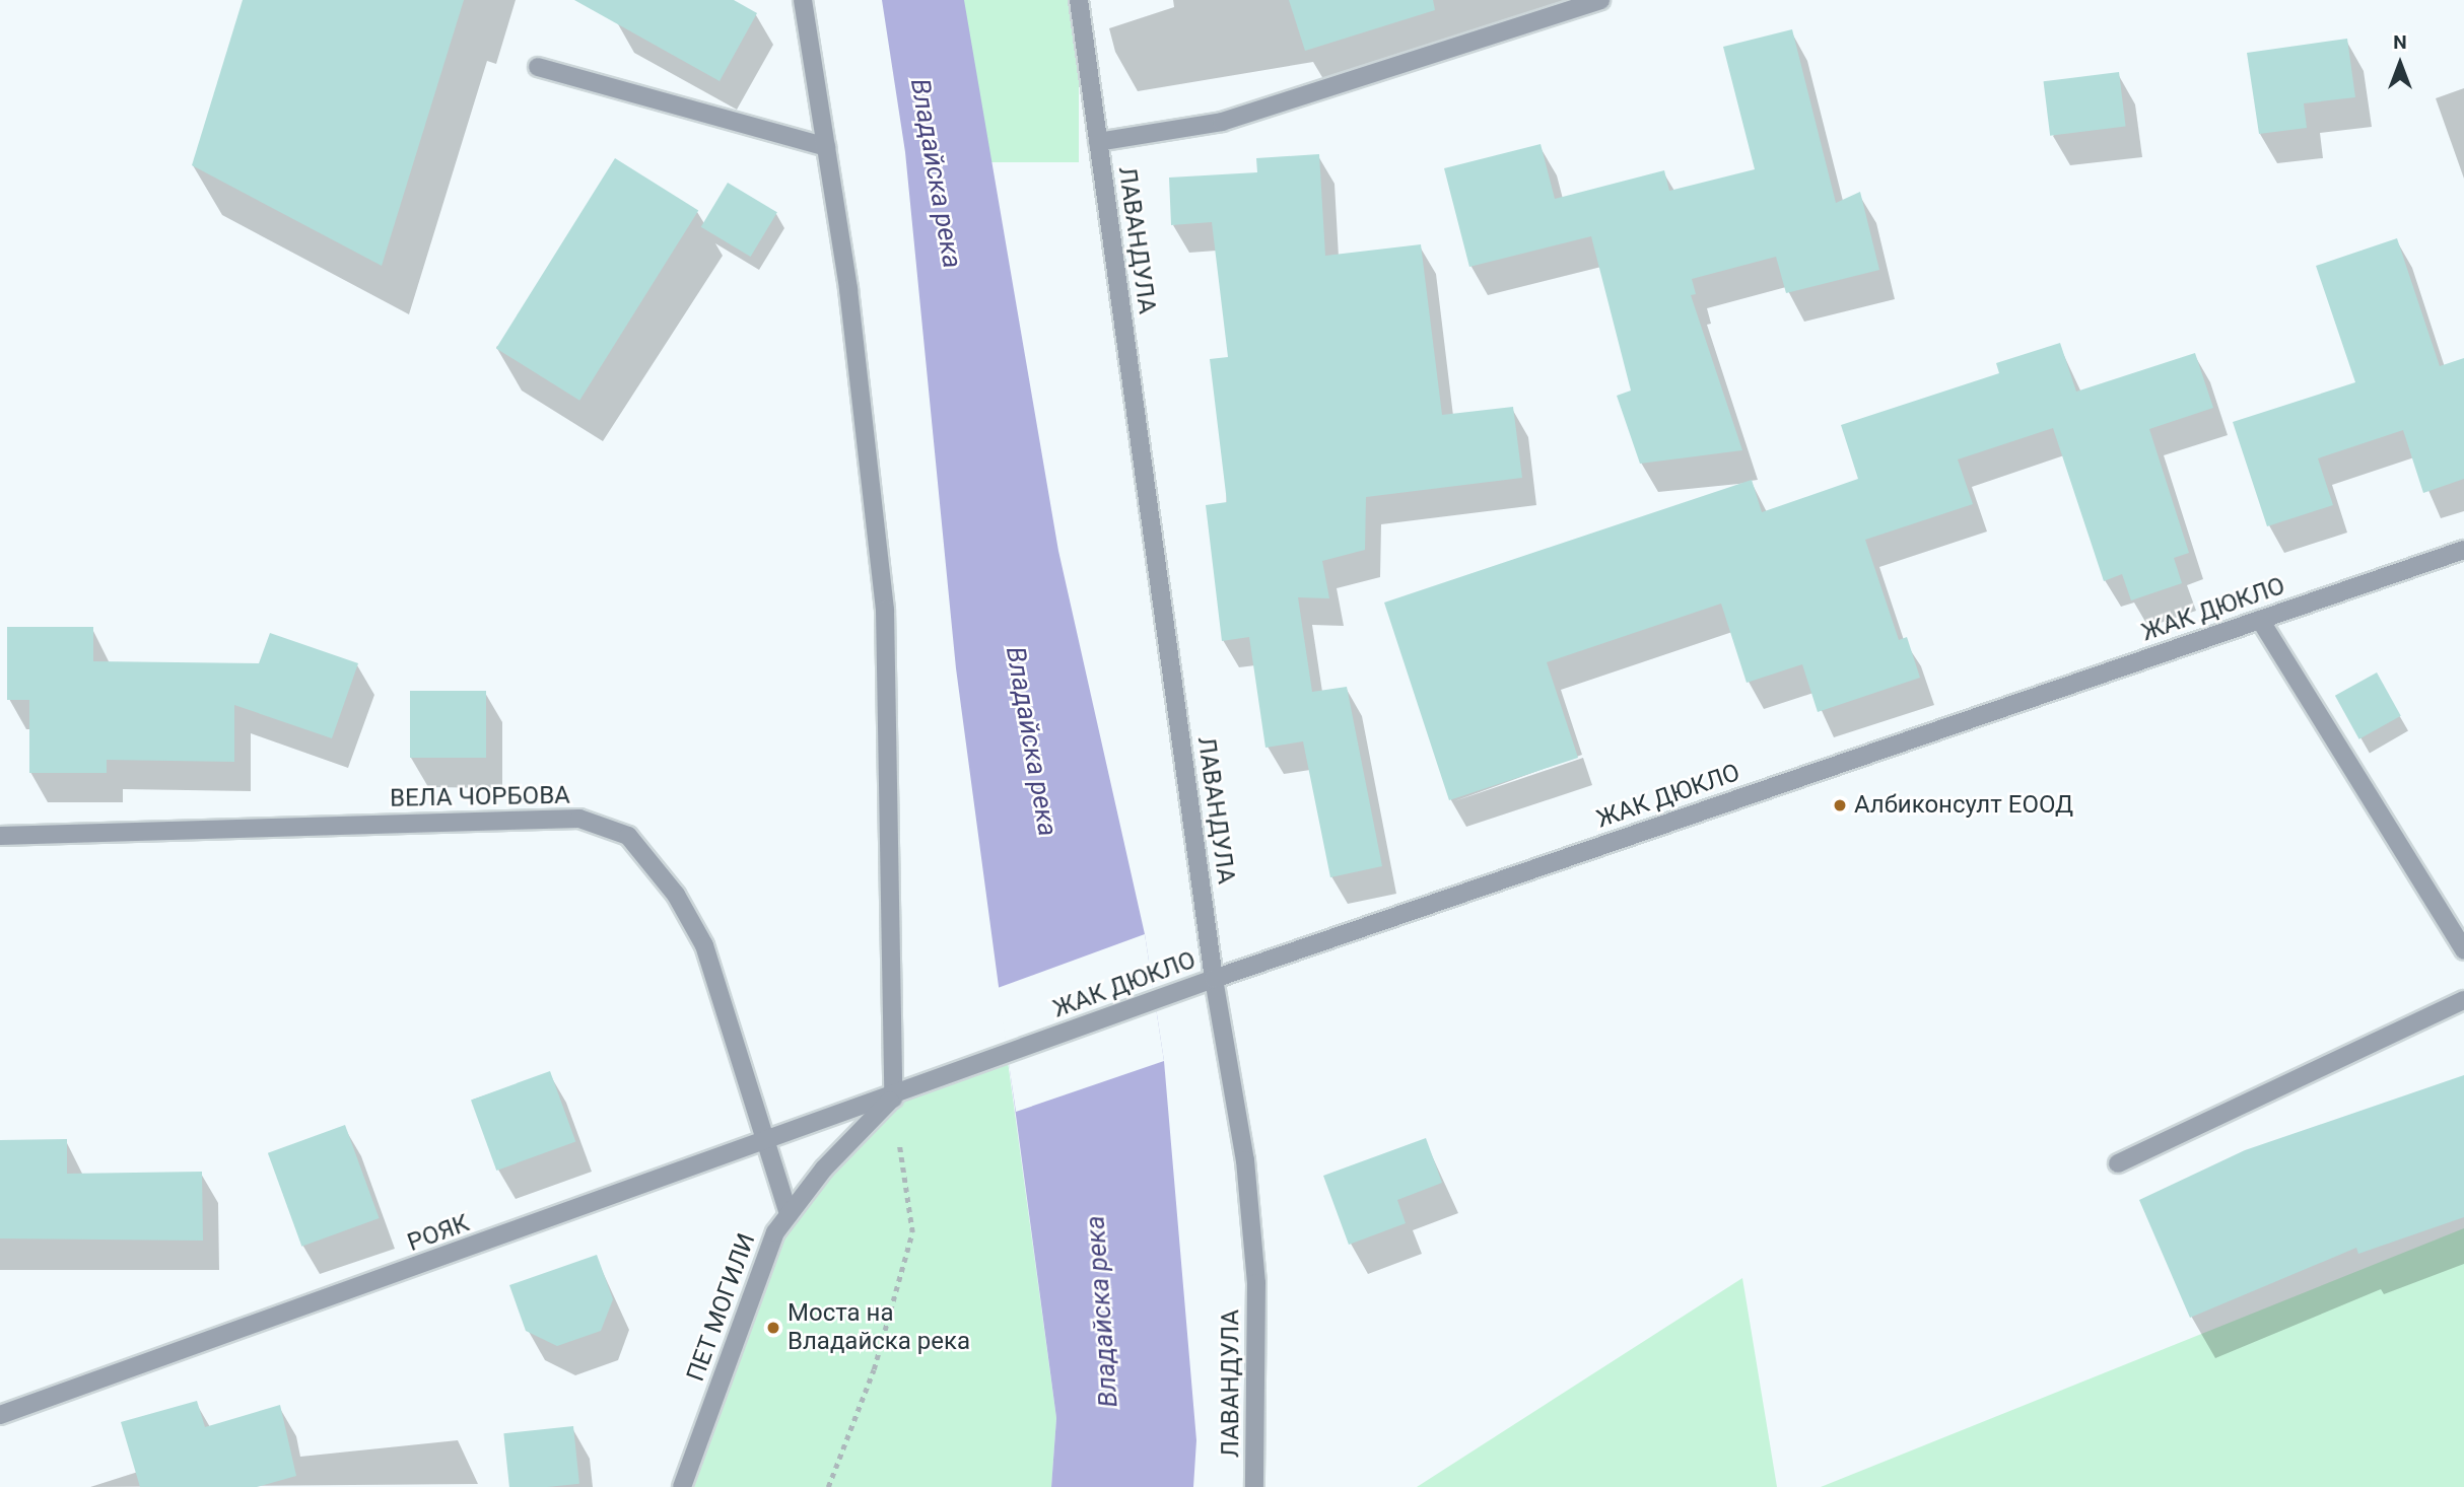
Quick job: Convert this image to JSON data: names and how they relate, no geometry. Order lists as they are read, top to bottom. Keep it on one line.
{"streets":{"street":["ЛАВАНДУЛА","ЖАК ДЮКЛО","ВЕЛА ЧОРБОВА","РОЯК","ПЕТ МОГИЛИ"]},"crossings":[["ЛАВАНДУЛА","ЖАК ДЮКЛО"],["ЖАК ДЮКЛО","РОЯК"],["ЖАК ДЮКЛО","ПЕТ МОГИЛИ"],["ВЕЛА ЧОРБОВА","РОЯК"],["ВЕЛА ЧОРБОВА","ПЕТ МОГИЛИ"],["РОЯК","ПЕТ МОГИЛИ"]],"water":["Владайска река"],"places":["Албиконсулт ЕООД","Моста на Владайска река"],"north":"top"}
